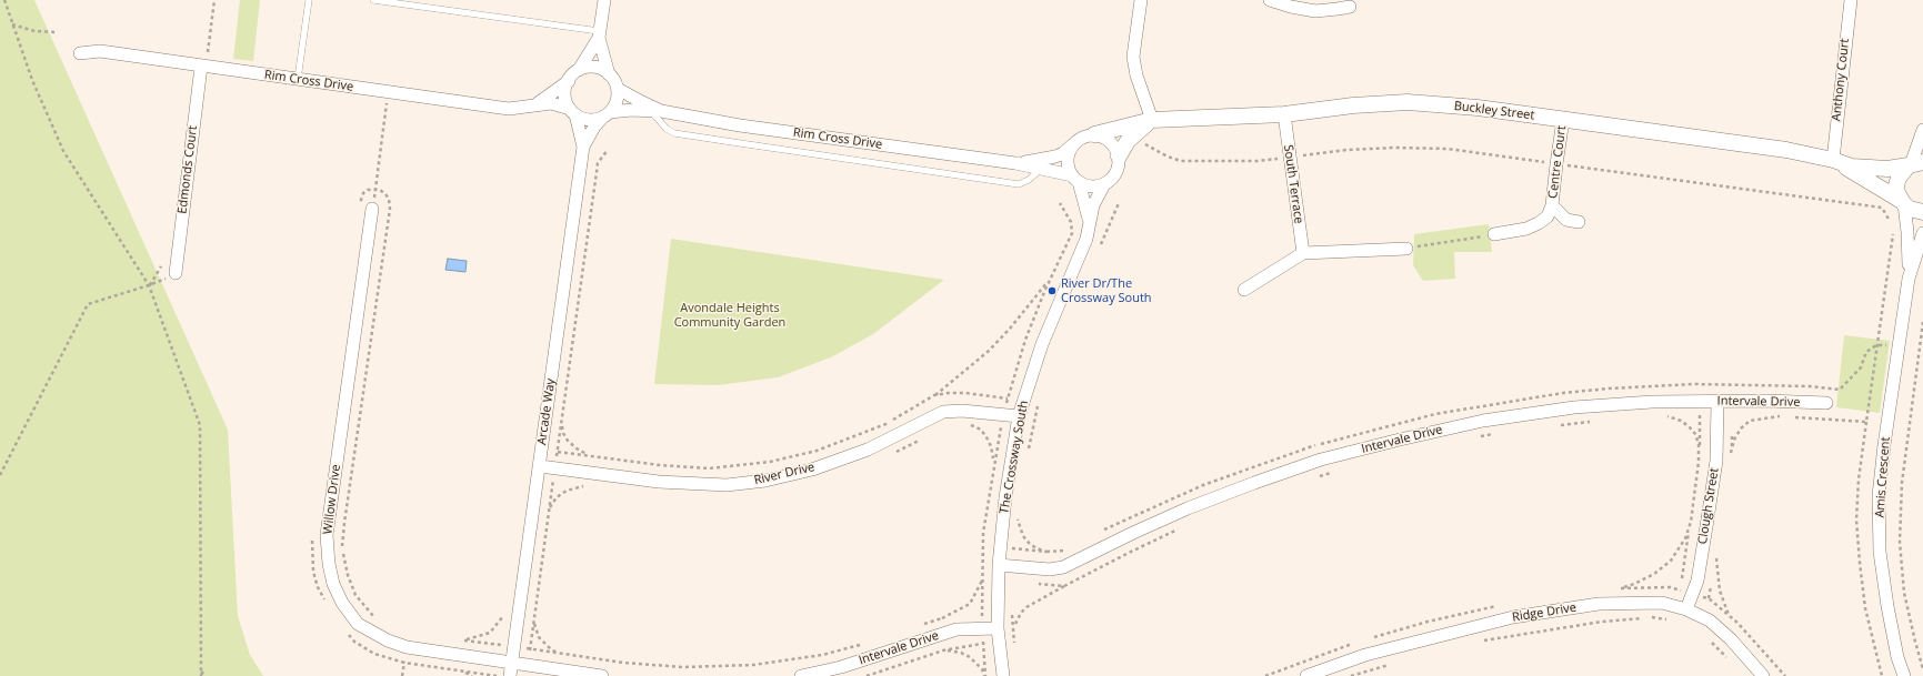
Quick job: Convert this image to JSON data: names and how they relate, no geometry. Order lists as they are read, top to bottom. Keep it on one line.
{"streets":{"street":["Anthony Court","Rim Cross Drive","Buckley Street","Centre Court","Edmonds Court","South Terrace","Intervale Drive","Arcade Way","The Crossway South","River Drive","Amis Crescent","Willow Drive","Clough Street","Ridge Drive"]},"crossings":[["Anthony Court","Buckley Street"],["Rim Cross Drive","Buckley Street"],["Rim Cross Drive","Edmonds Court"],["Rim Cross Drive","Arcade Way"],["Rim Cross Drive","The Crossway South"],["Buckley Street","Centre Court"],["Buckley Street","South Terrace"],["Buckley Street","The Crossway South"],["Buckley Street","Amis Crescent"],["Intervale Drive","The Crossway South"],["Intervale Drive","Clough Street"],["Arcade Way","River Drive"],["Arcade Way","Willow Drive"],["The Crossway South","River Drive"],["Clough Street","Ridge Drive"]],"parks":["Avondale Heights Community Garden"],"places":["River Dr/The Crossway South"]}
